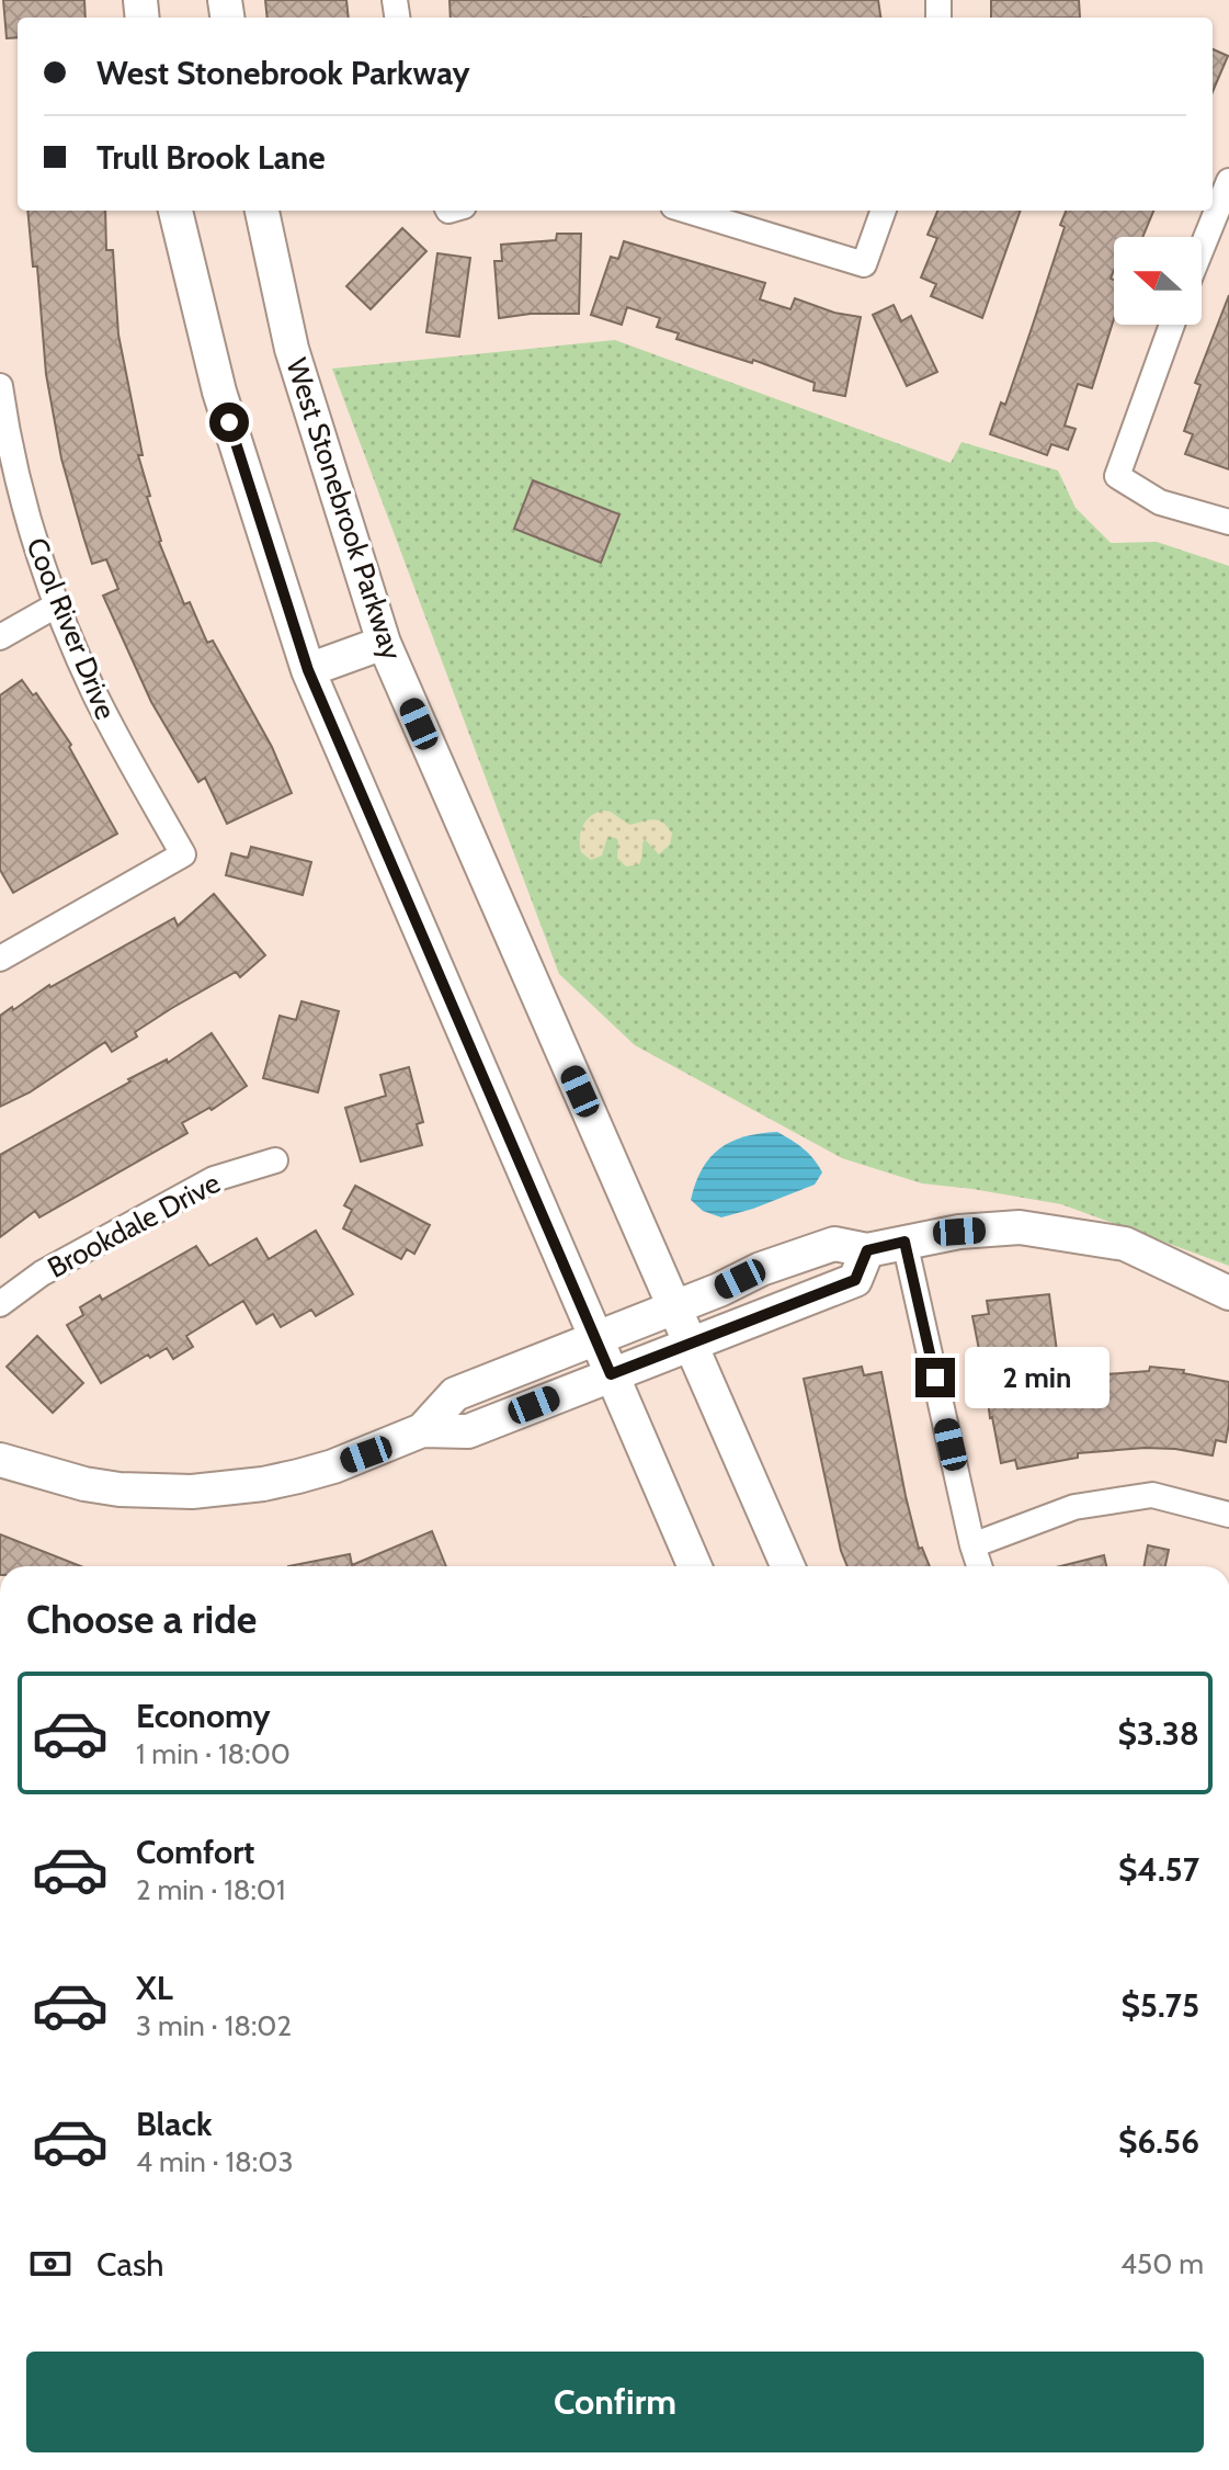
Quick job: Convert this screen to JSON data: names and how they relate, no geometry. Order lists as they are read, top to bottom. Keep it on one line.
{"streets":{"street":["West Stonebrook Parkway","Cool River Drive","Brookdale Drive"]},"north":"left","page":{"banner":["West Stonebrook Parkway","Trull Brook Lane"],"bubble":"2 min","heading":"Choose a ride","list":[{"name":"Economy","note":"1 min · 18:00","value":"$3.38"},{"name":"Comfort","note":"2 min · 18:01","value":"$4.57"},{"name":"XL","note":"3 min · 18:02","value":"$5.75"},{"name":"Black","note":"4 min · 18:03","value":"$6.56"}],"pay":["Cash","450 m"],"buttons":"Confirm"}}
